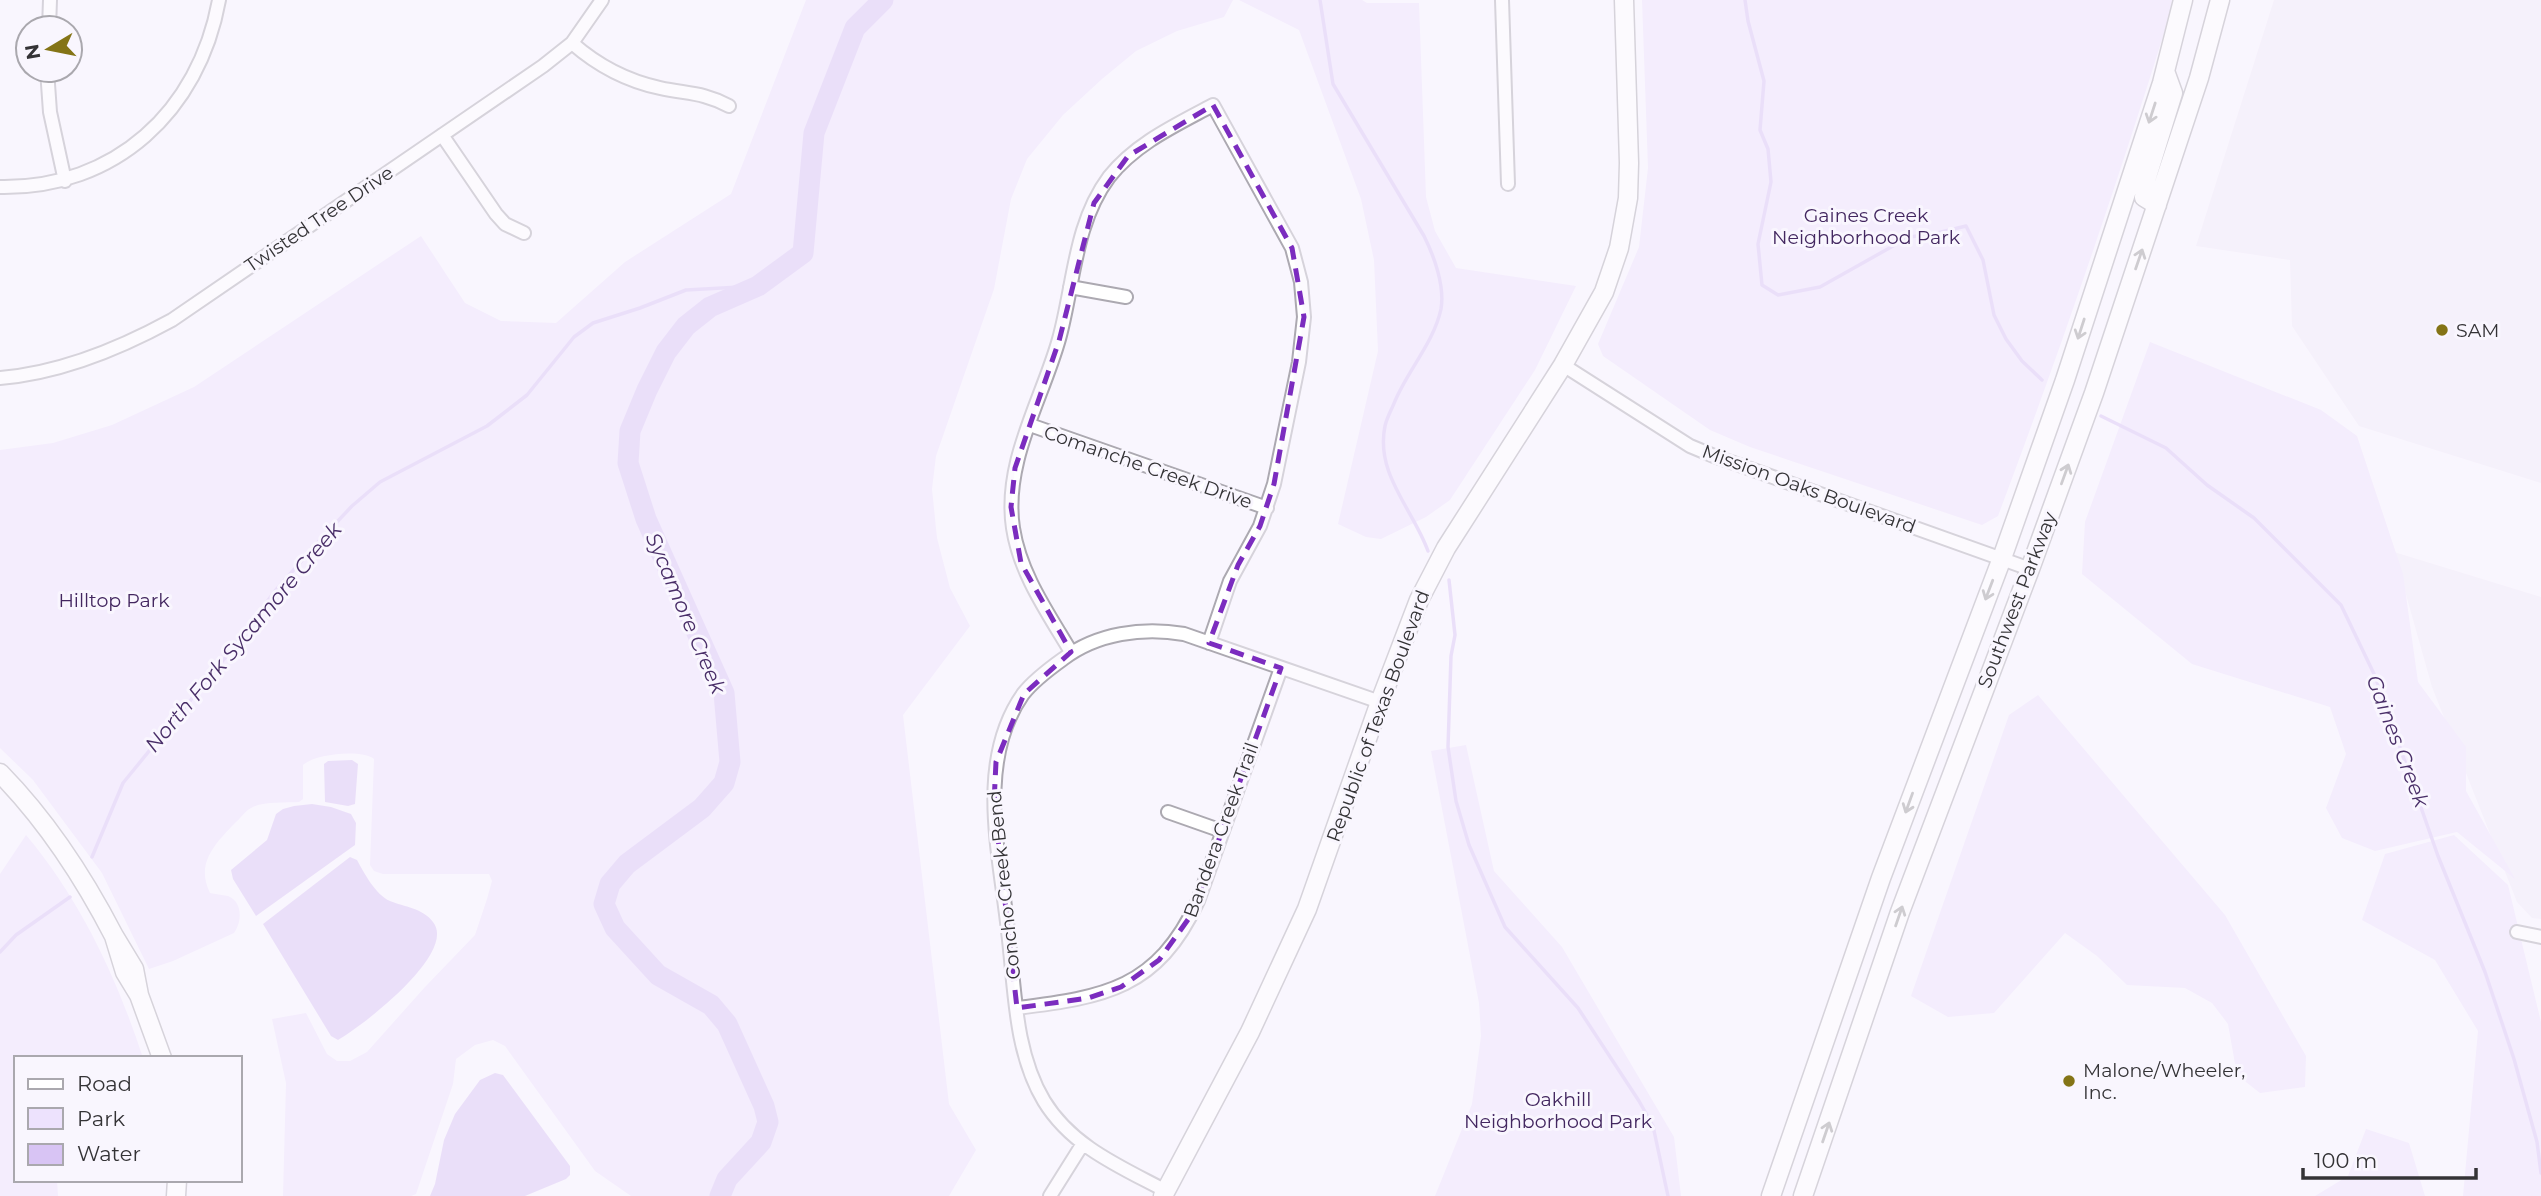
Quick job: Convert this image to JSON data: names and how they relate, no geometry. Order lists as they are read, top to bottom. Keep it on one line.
{"streets":{"main road":["Southwest Parkway","Republic of Texas Boulevard"],"street":["Twisted Tree Drive","Comanche Creek Drive","Mission Oaks Boulevard","Bandera Creek Trail","Concho Creek Bend"]},"crossings":[["Mission Oaks Boulevard","Southwest Parkway"],["Mission Oaks Boulevard","Republic of Texas Boulevard"],["Republic of Texas Boulevard","Concho Creek Bend"],["Bandera Creek Trail","Concho Creek Bend"]],"water":["Sycamore Creek","North Fork Sycamore Creek","Gaines Creek"],"parks":["Gaines Creek Neighborhood Park","Hilltop Park","Oakhill Neighborhood Park"],"places":["SAM","Malone/Wheeler, Inc."],"legend":["Road","Park","Water"],"scale_bar":"100 m","north":"left"}
